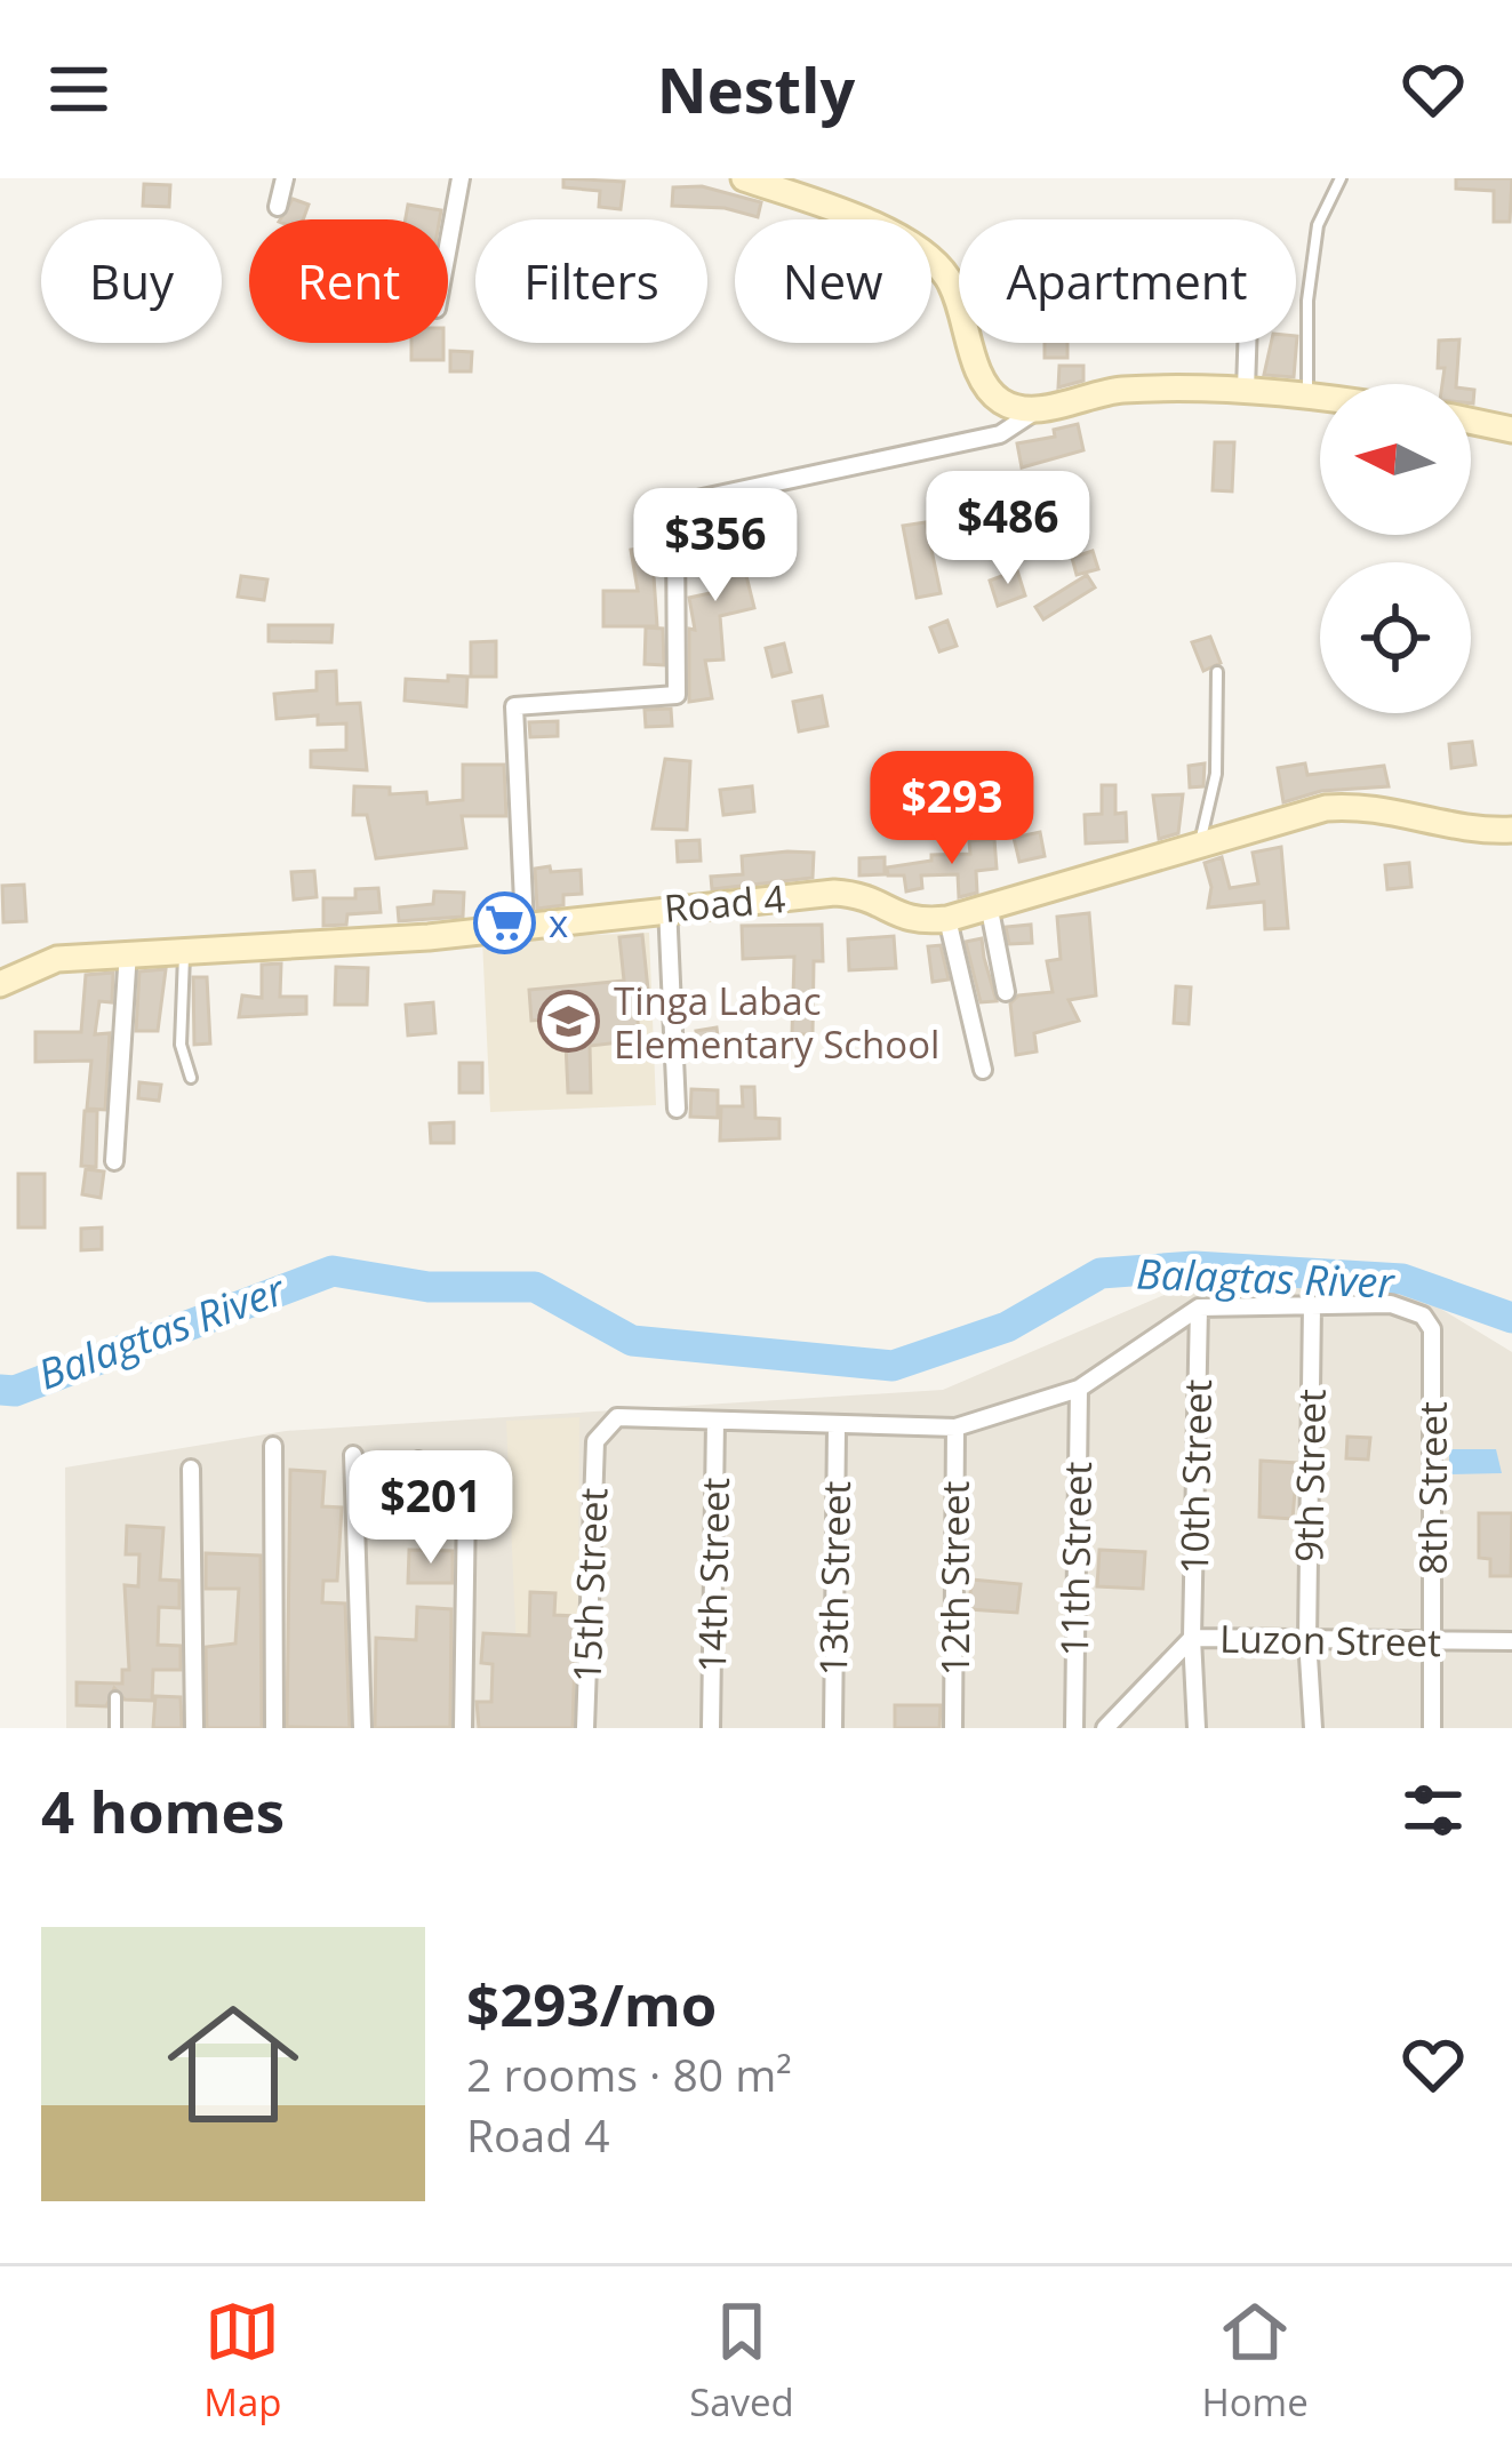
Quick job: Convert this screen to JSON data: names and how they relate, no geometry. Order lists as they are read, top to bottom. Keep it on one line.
{"streets":{"street":["Road 4","9th Street","10th Street","8th Street","11th Street","14th Street","13th Street","12th Street","15th Street","Luzon Street"]},"crossings":[["9th Street","8th Street"],["9th Street","Luzon Street"],["10th Street","Luzon Street"],["8th Street","Luzon Street"],["14th Street","15th Street"]],"water":["Balagtas River"],"places":{"supermarket":["x"],"school or university":["Tinga Labac Elementary School"]},"north":"left","page":{"header":"Nestly","chip":["Buy","Rent","Filters","New","Apartment"],"price":["$486","$356","$293","$201"],"heading":"4 homes","list":[{"name":"$293/mo","note":"2 rooms · 80 m² · Road 4"}],"tabs":["Map","Saved","Home"]}}
